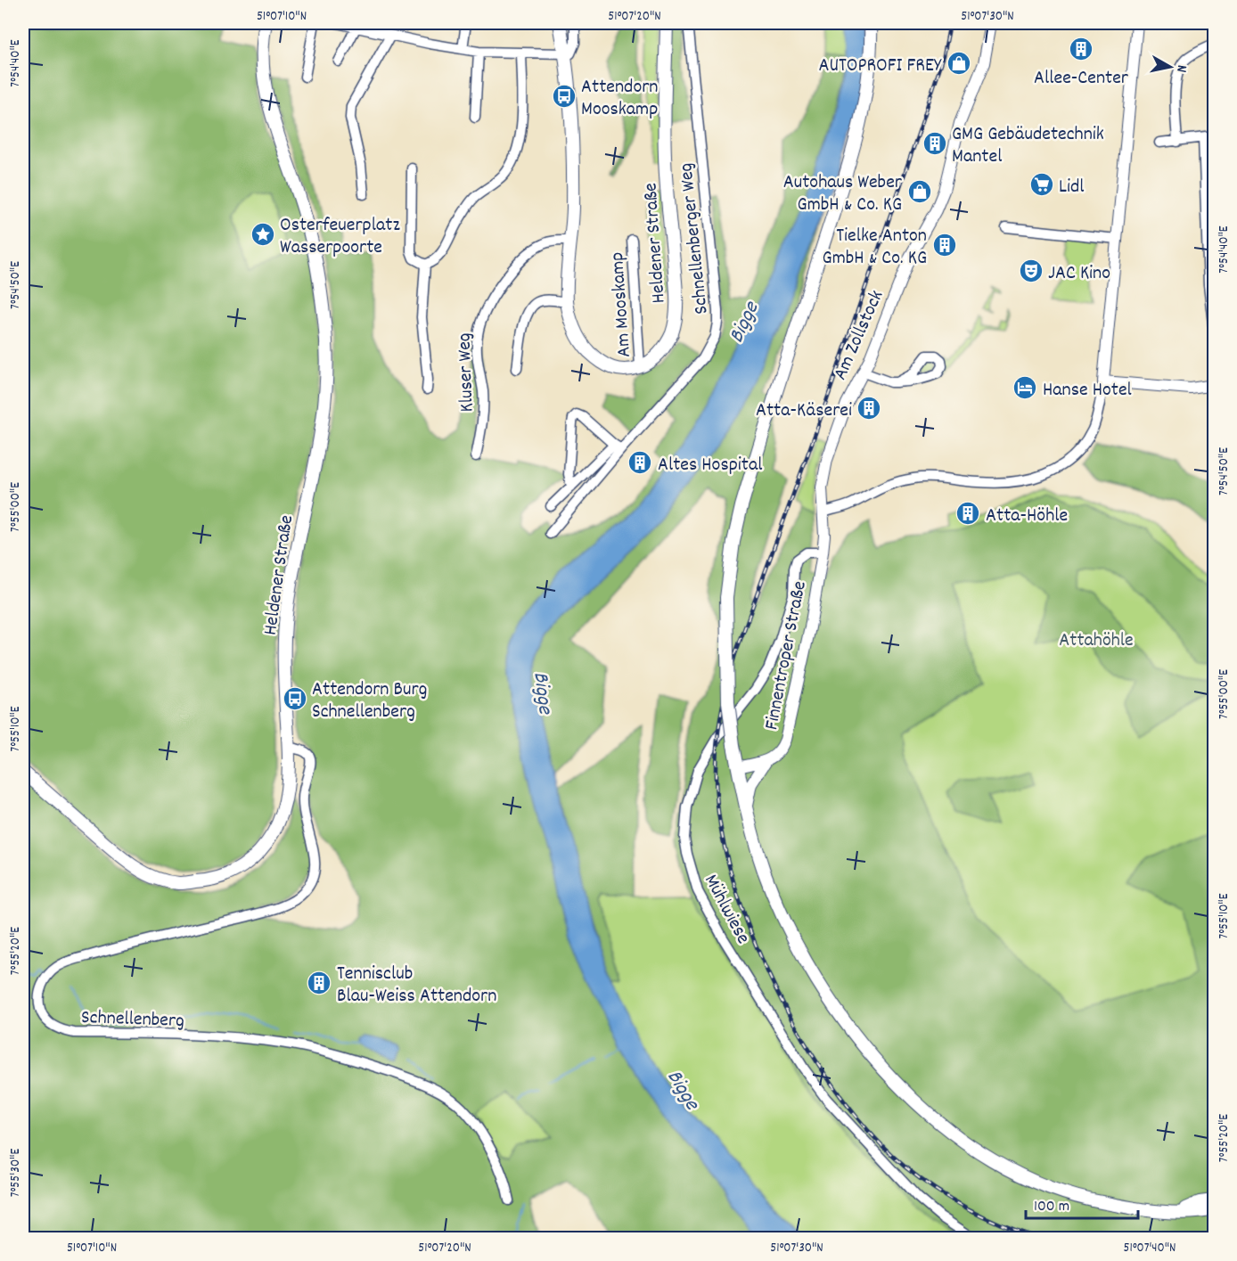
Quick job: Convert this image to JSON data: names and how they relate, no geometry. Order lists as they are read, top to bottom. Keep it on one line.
{"streets":{"main road":["Heldener Straße"],"street":["Schnellenberger Weg","Am Mooskamp","Am Zollstock","Kluser Weg","Finnentroper Straße","Mühlwiese","Schnellenberg"]},"crossings":[["Heldener Straße","Am Mooskamp"],["Heldener Straße","Kluser Weg"],["Heldener Straße","Schnellenberg"],["Am Zollstock","Finnentroper Straße"],["Finnentroper Straße","Mühlwiese"]],"water":["Bigge"],"parks":["Attahöhle"],"places":{"building":["Allee-Center","GMG Gebäudetechnik Mantel","Tielke Anton GmbH & Co. KG","Atta-Käserei","Altes Hospital","Atta-Höhle","Tennisclub Blau-Weiss Attendorn"],"shop":["AUTOPROFI FREY","Autohaus Weber GmbH & Co. KG"],"bus stop":["Attendorn Mooskamp","Attendorn Burg Schnellenberg"],"supermarket":["Lidl"],"place":["Osterfeuerplatz Wasserpoorte"],"theatre":["JAC Kino"],"hotel":["Hanse Hotel"]},"scale_bar":"100 m","north":"right","coordinates":["51°07'10\"N","51°07'20\"N","51°07'30\"N","7°54'40\"E","7°54'50\"E","7°55'00\"E","7°55'10\"E","7°55'20\"E","7°55'30\"E","51°07'40\"N"]}
